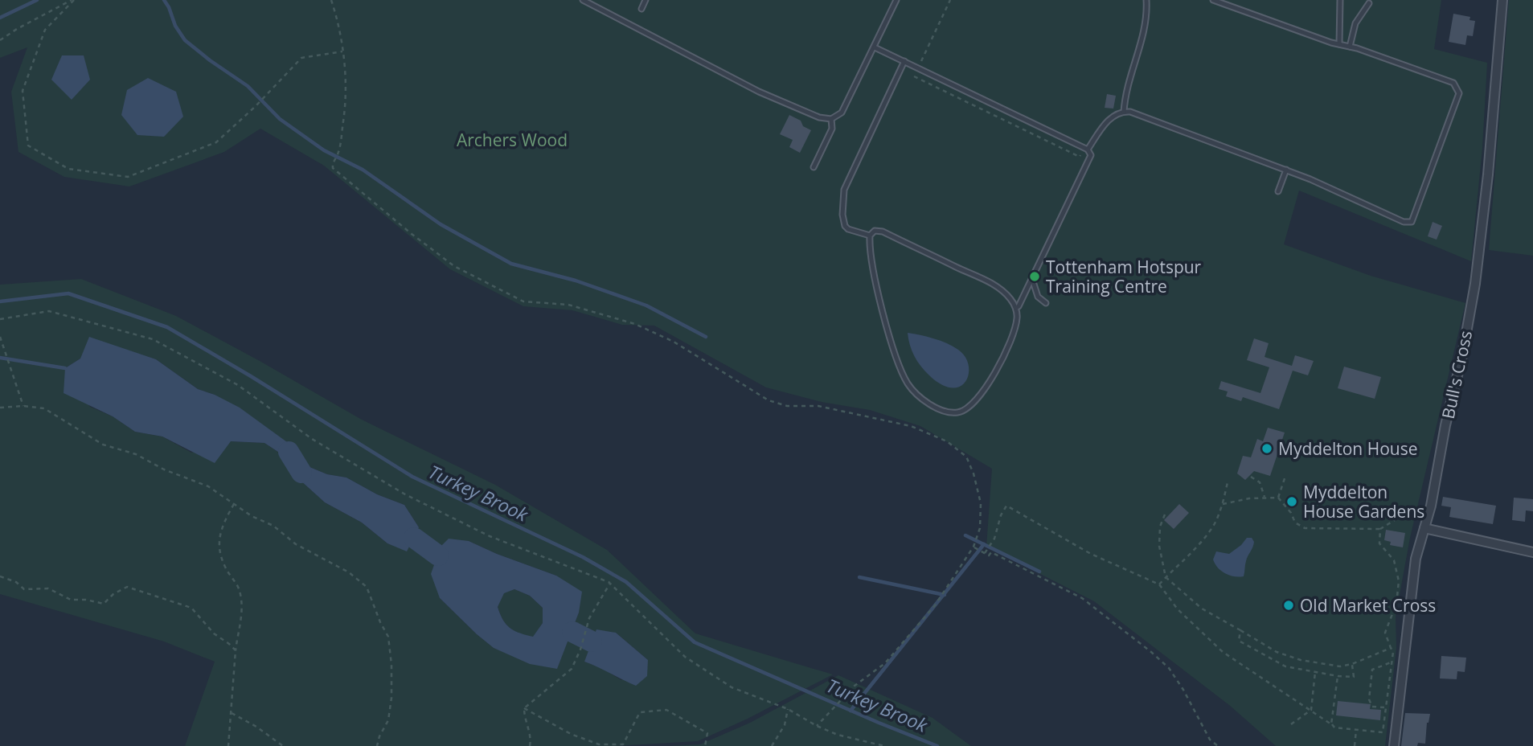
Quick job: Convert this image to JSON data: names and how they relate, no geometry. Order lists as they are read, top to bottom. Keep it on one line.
{"streets":{"street":["Bull's Cross"]},"water":["Turkey Brook"],"parks":["Archers Wood"],"places":["Tottenham Hotspur Training Centre","Myddelton House","Myddelton House Gardens","Old Market Cross"]}
